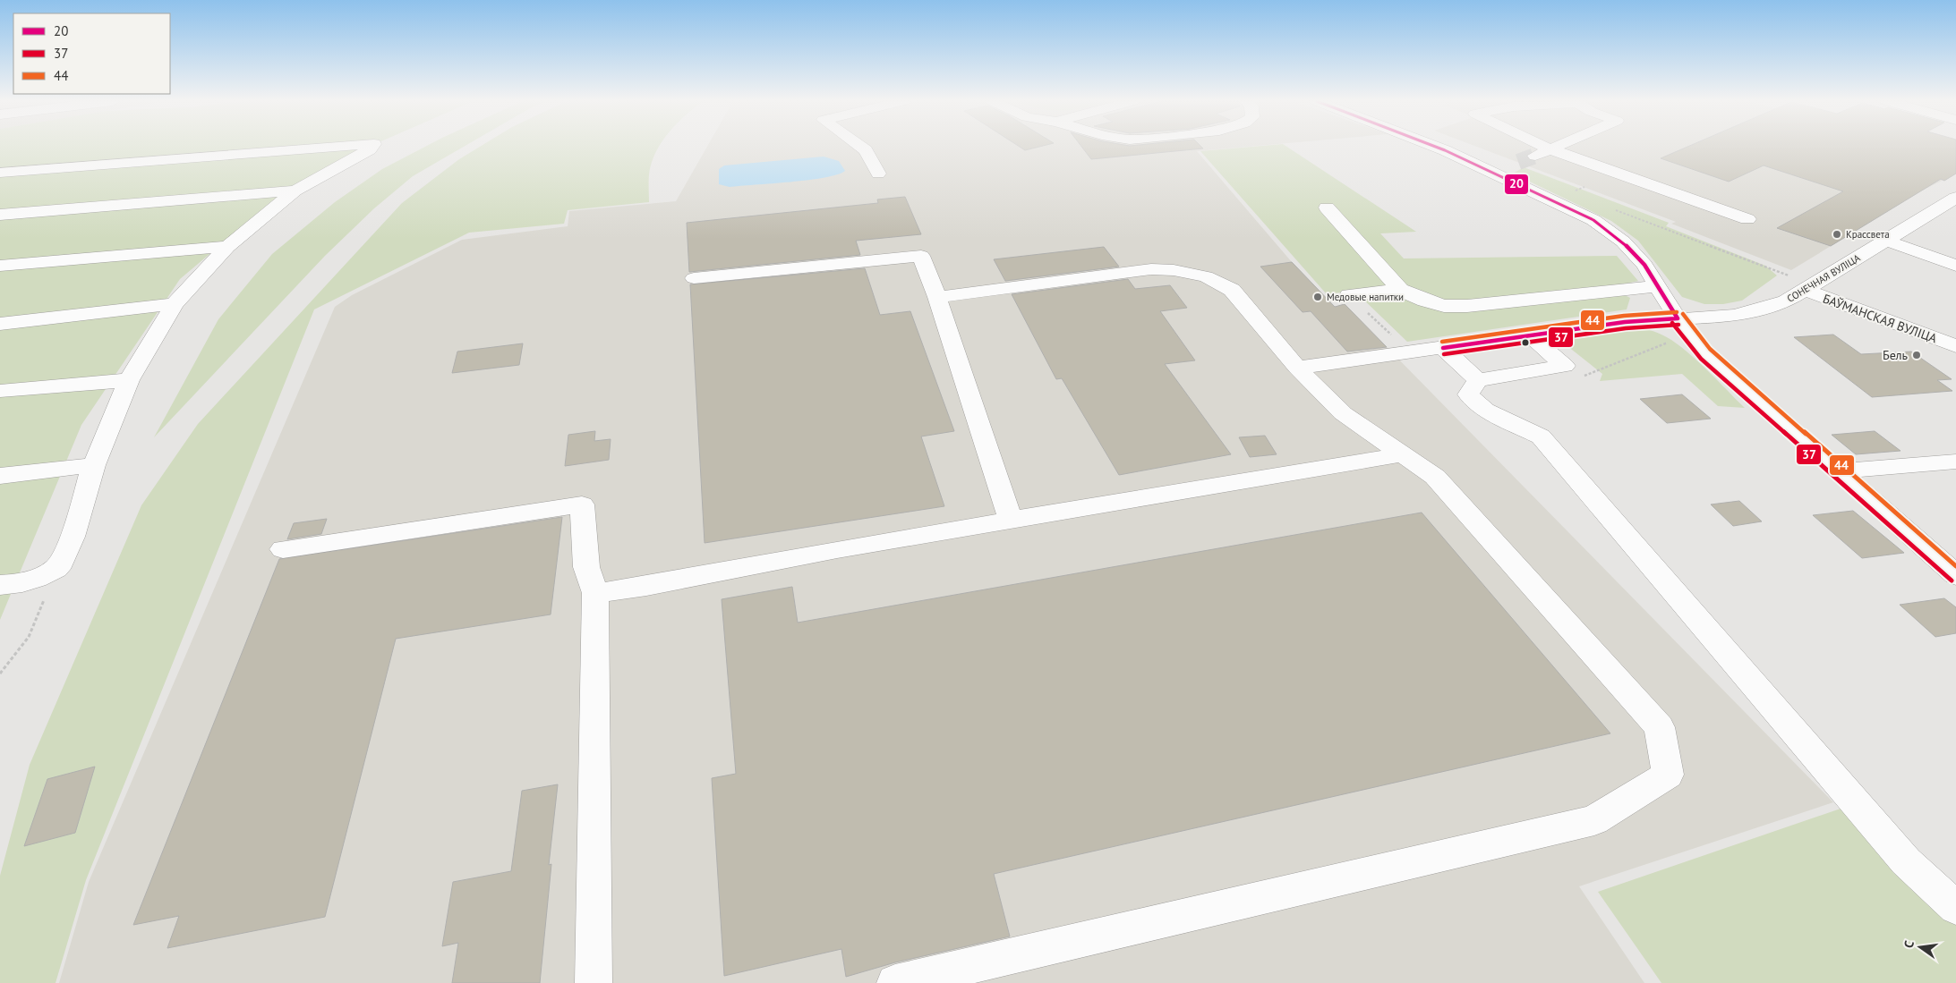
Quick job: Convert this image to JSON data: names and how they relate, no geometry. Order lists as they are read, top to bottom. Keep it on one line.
{"streets":{"street":["СОНЕЧНАЯ ВУЛІЦА","БАЎМАНСКАЯ ВУЛІЦА"]},"crossings":[["СОНЕЧНАЯ ВУЛІЦА","БАЎМАНСКАЯ ВУЛІЦА"]],"places":["Крассвета","Медовые напитки","Бель"],"lines":["transit line 20","transit line 44","transit line 37"],"legend":["20","37","44"],"north":"left"}
